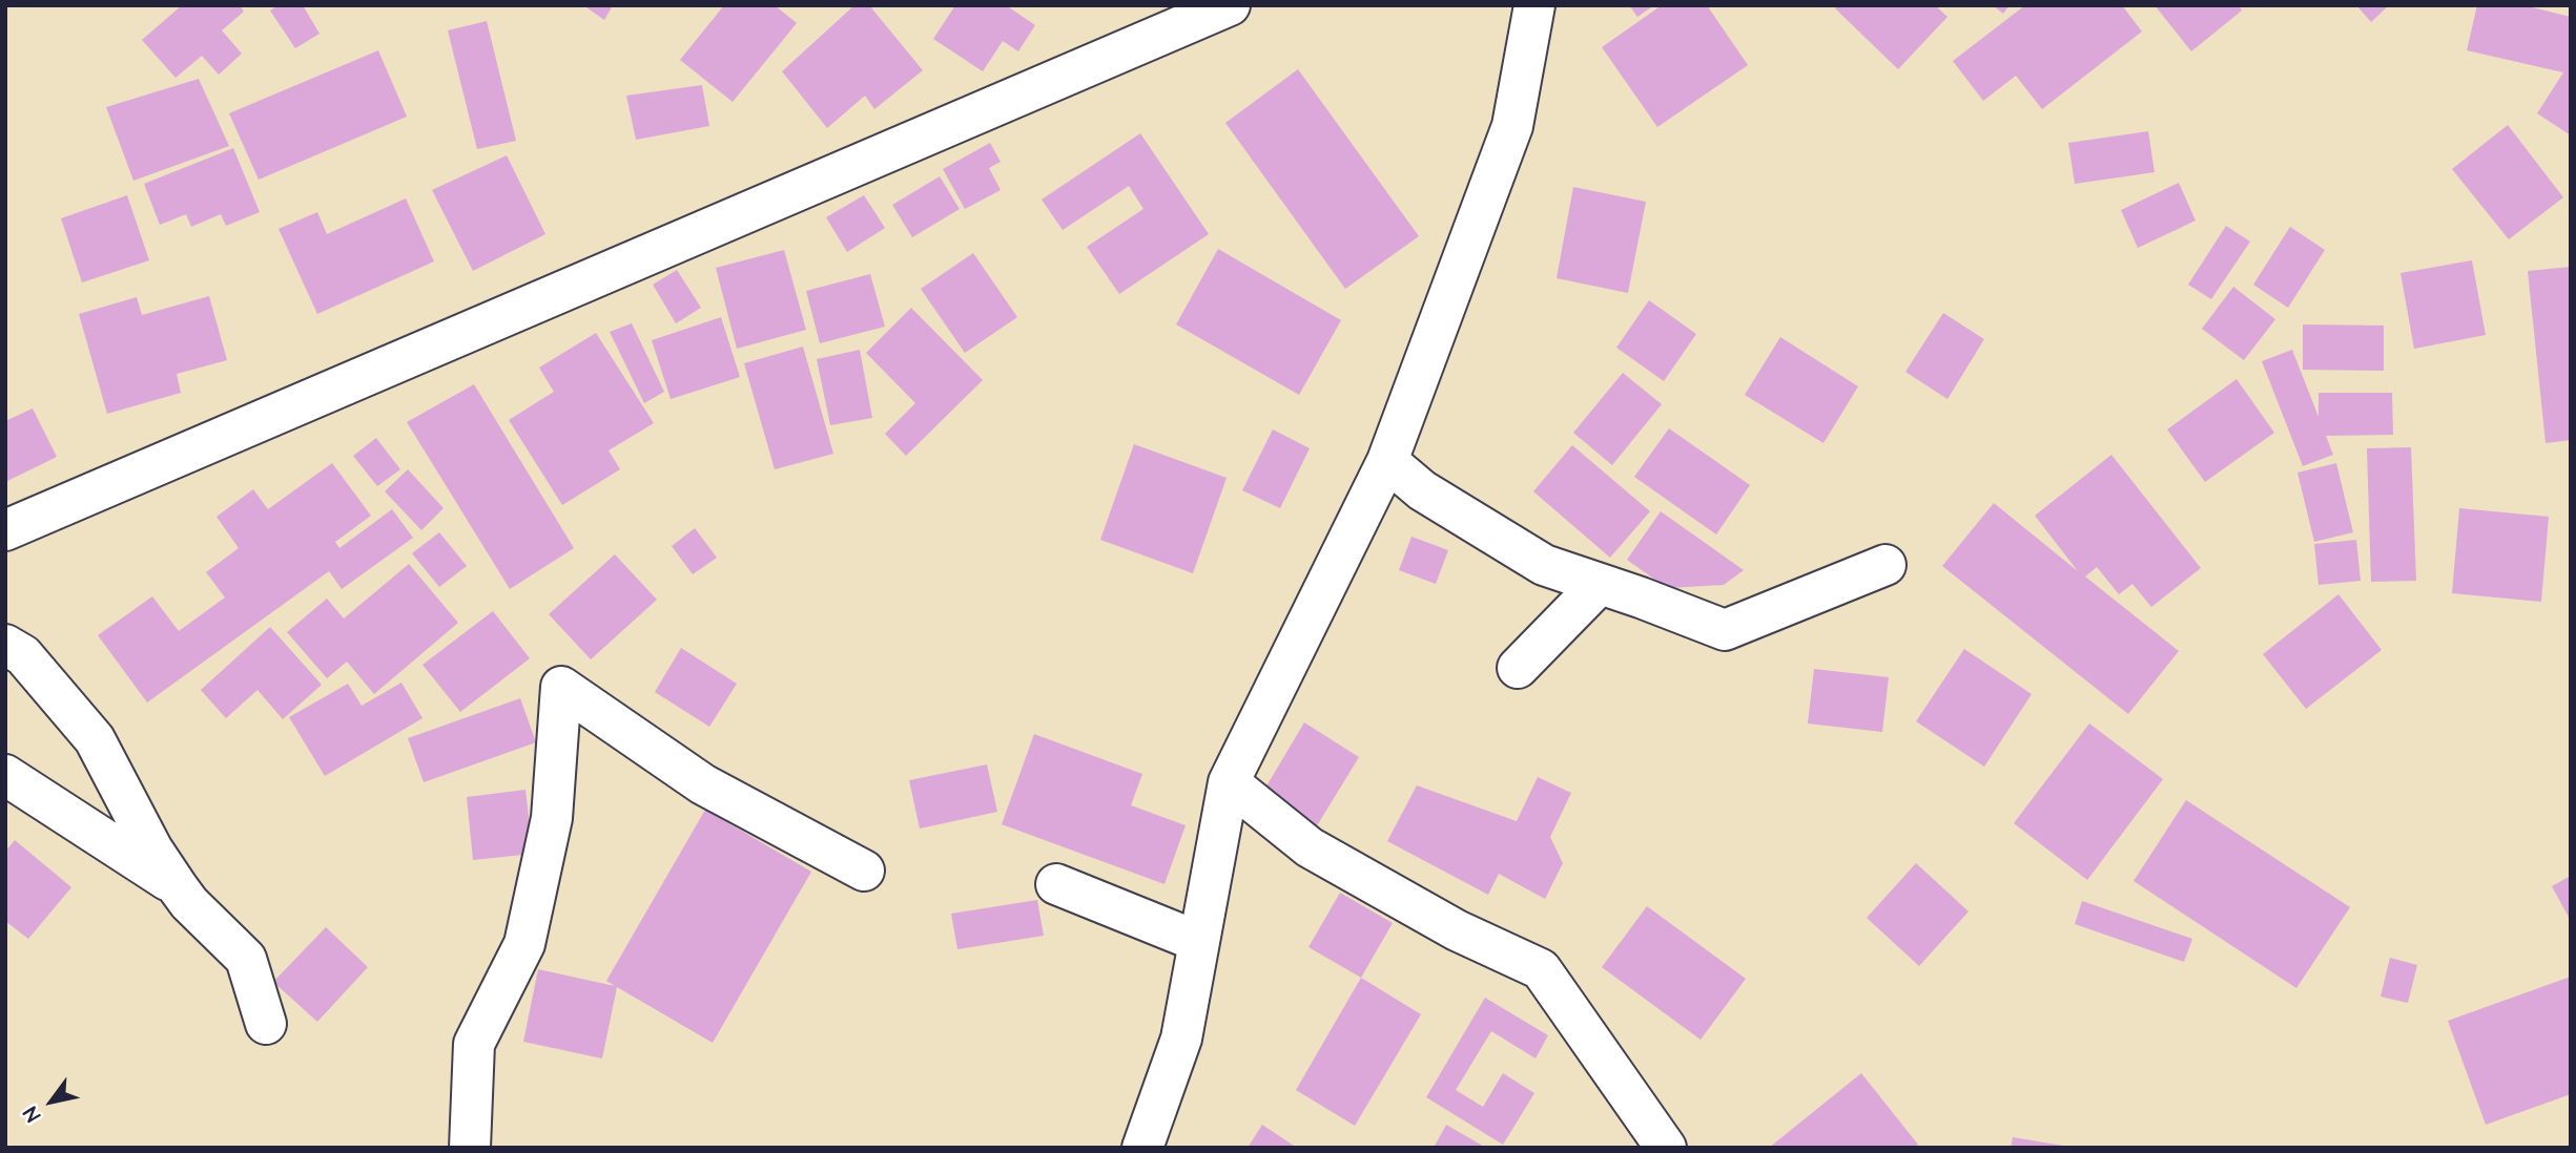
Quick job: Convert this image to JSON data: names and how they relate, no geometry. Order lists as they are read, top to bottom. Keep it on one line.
{"north":"bottom left"}
